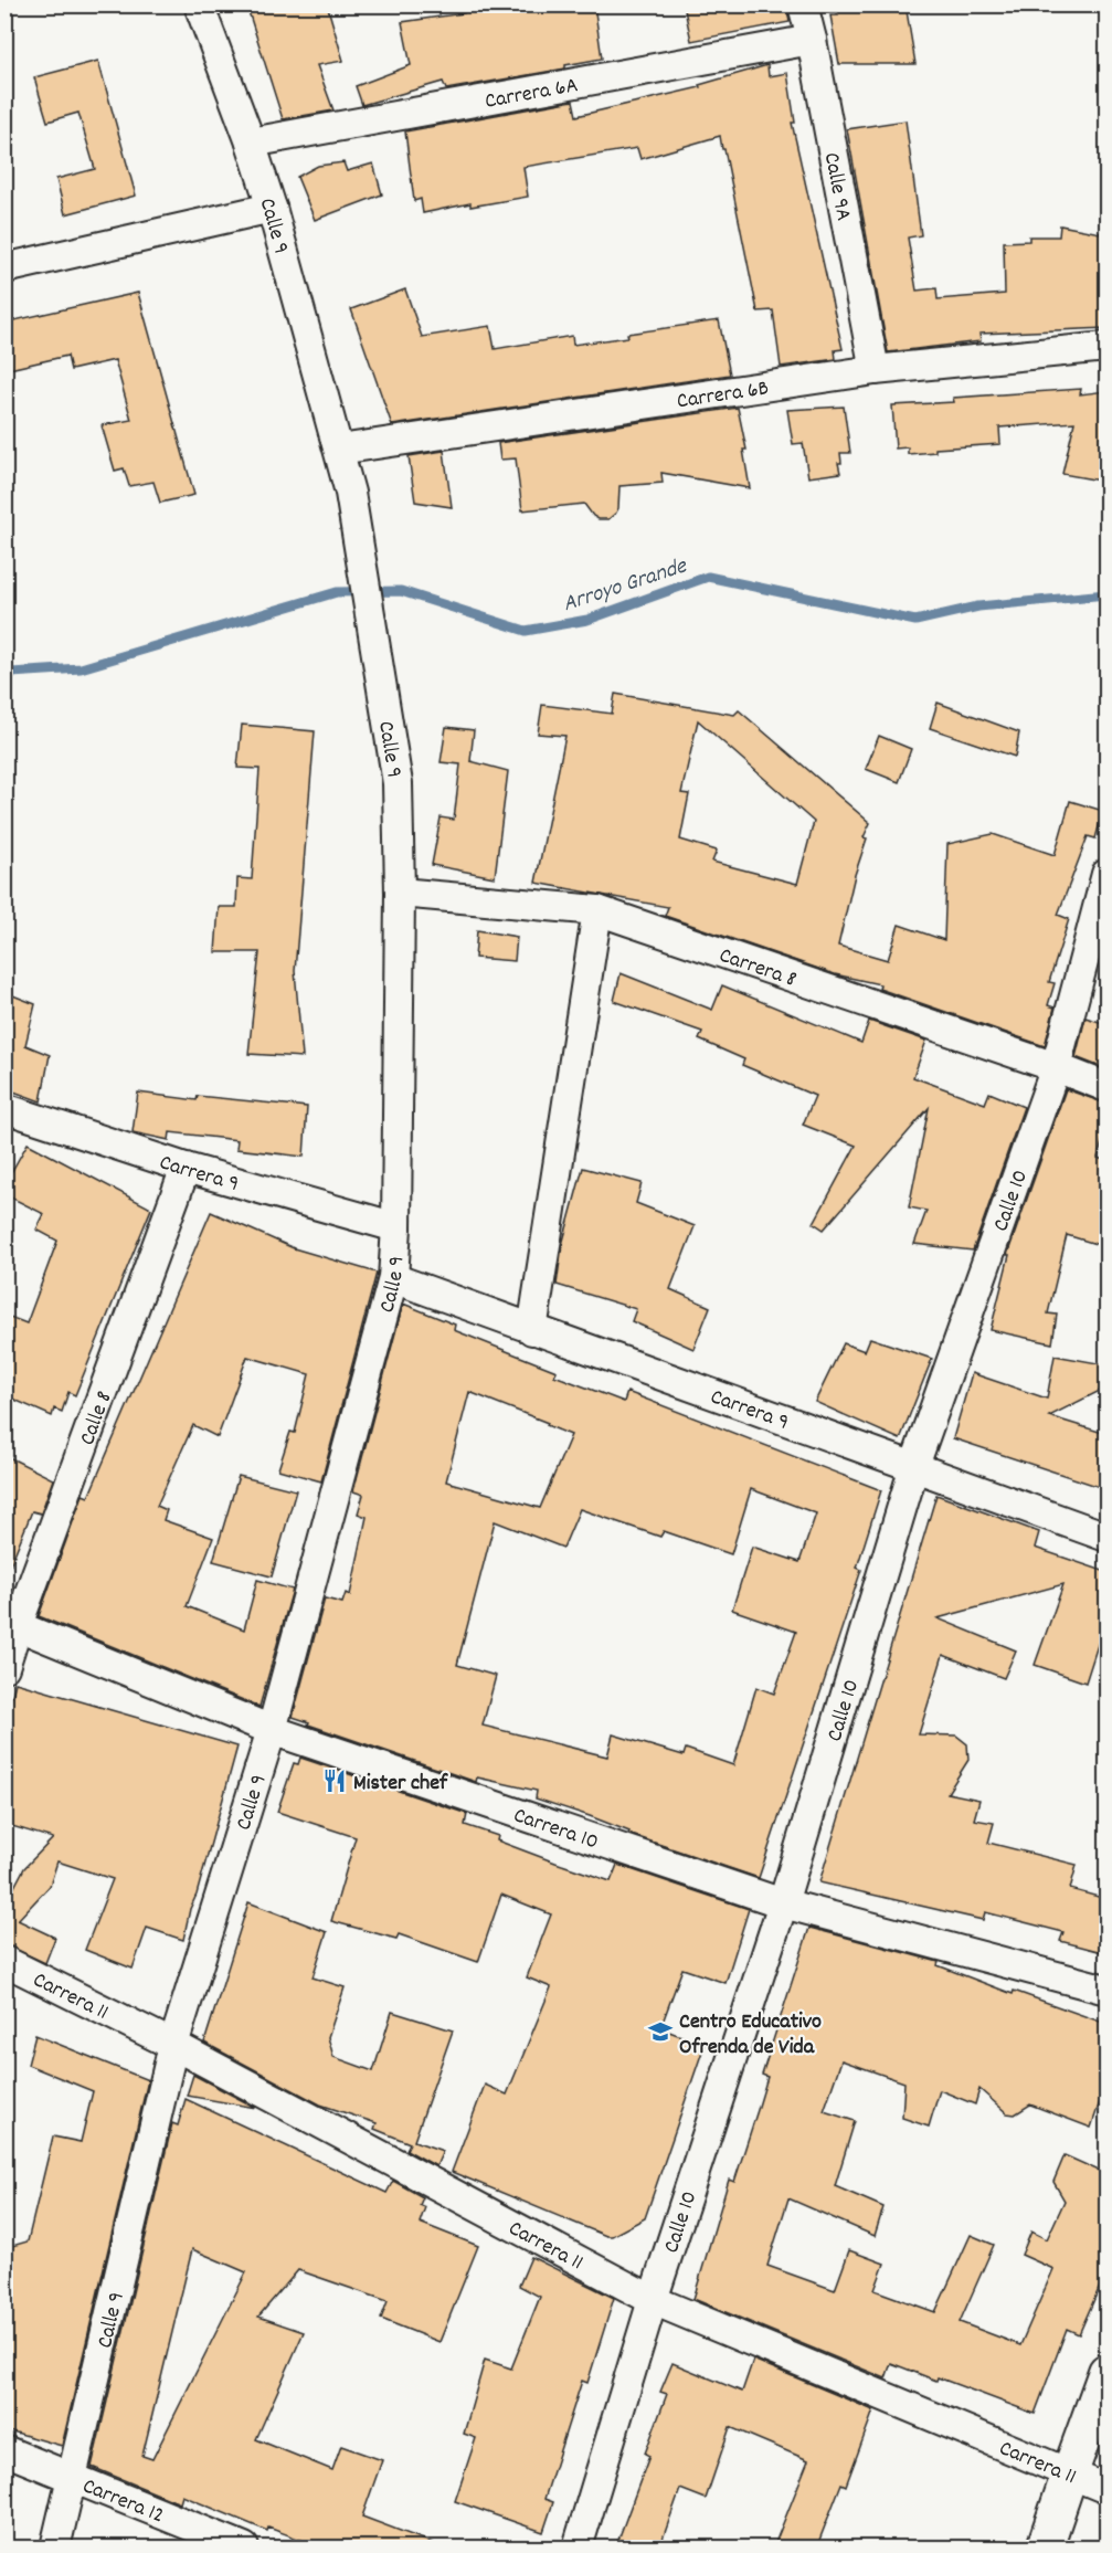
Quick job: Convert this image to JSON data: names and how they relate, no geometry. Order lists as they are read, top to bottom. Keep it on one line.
{"streets":{"street":["Carrera 6A","Calle 9A","Calle 9","Carrera 6B","Carrera 8","Carrera 9","Calle 10","Calle 8","Carrera 10","Carrera 11","Carrera 12"]},"crossings":[["Carrera 6A","Calle 9A"],["Carrera 6A","Calle 9"],["Calle 9A","Carrera 6B"],["Calle 9","Carrera 6B"],["Calle 9","Carrera 8"],["Calle 9","Carrera 9"],["Calle 9","Carrera 10"],["Calle 9","Carrera 11"],["Calle 9","Carrera 12"],["Carrera 8","Calle 10"],["Carrera 9","Calle 10"],["Carrera 9","Calle 8"],["Calle 10","Carrera 10"],["Calle 10","Carrera 11"],["Calle 8","Carrera 10"]],"water":["Arroyo Grande"],"places":{"restaurant":["Mister chef"],"school or university":["Centro Educativo Ofrenda de Vida"]}}
